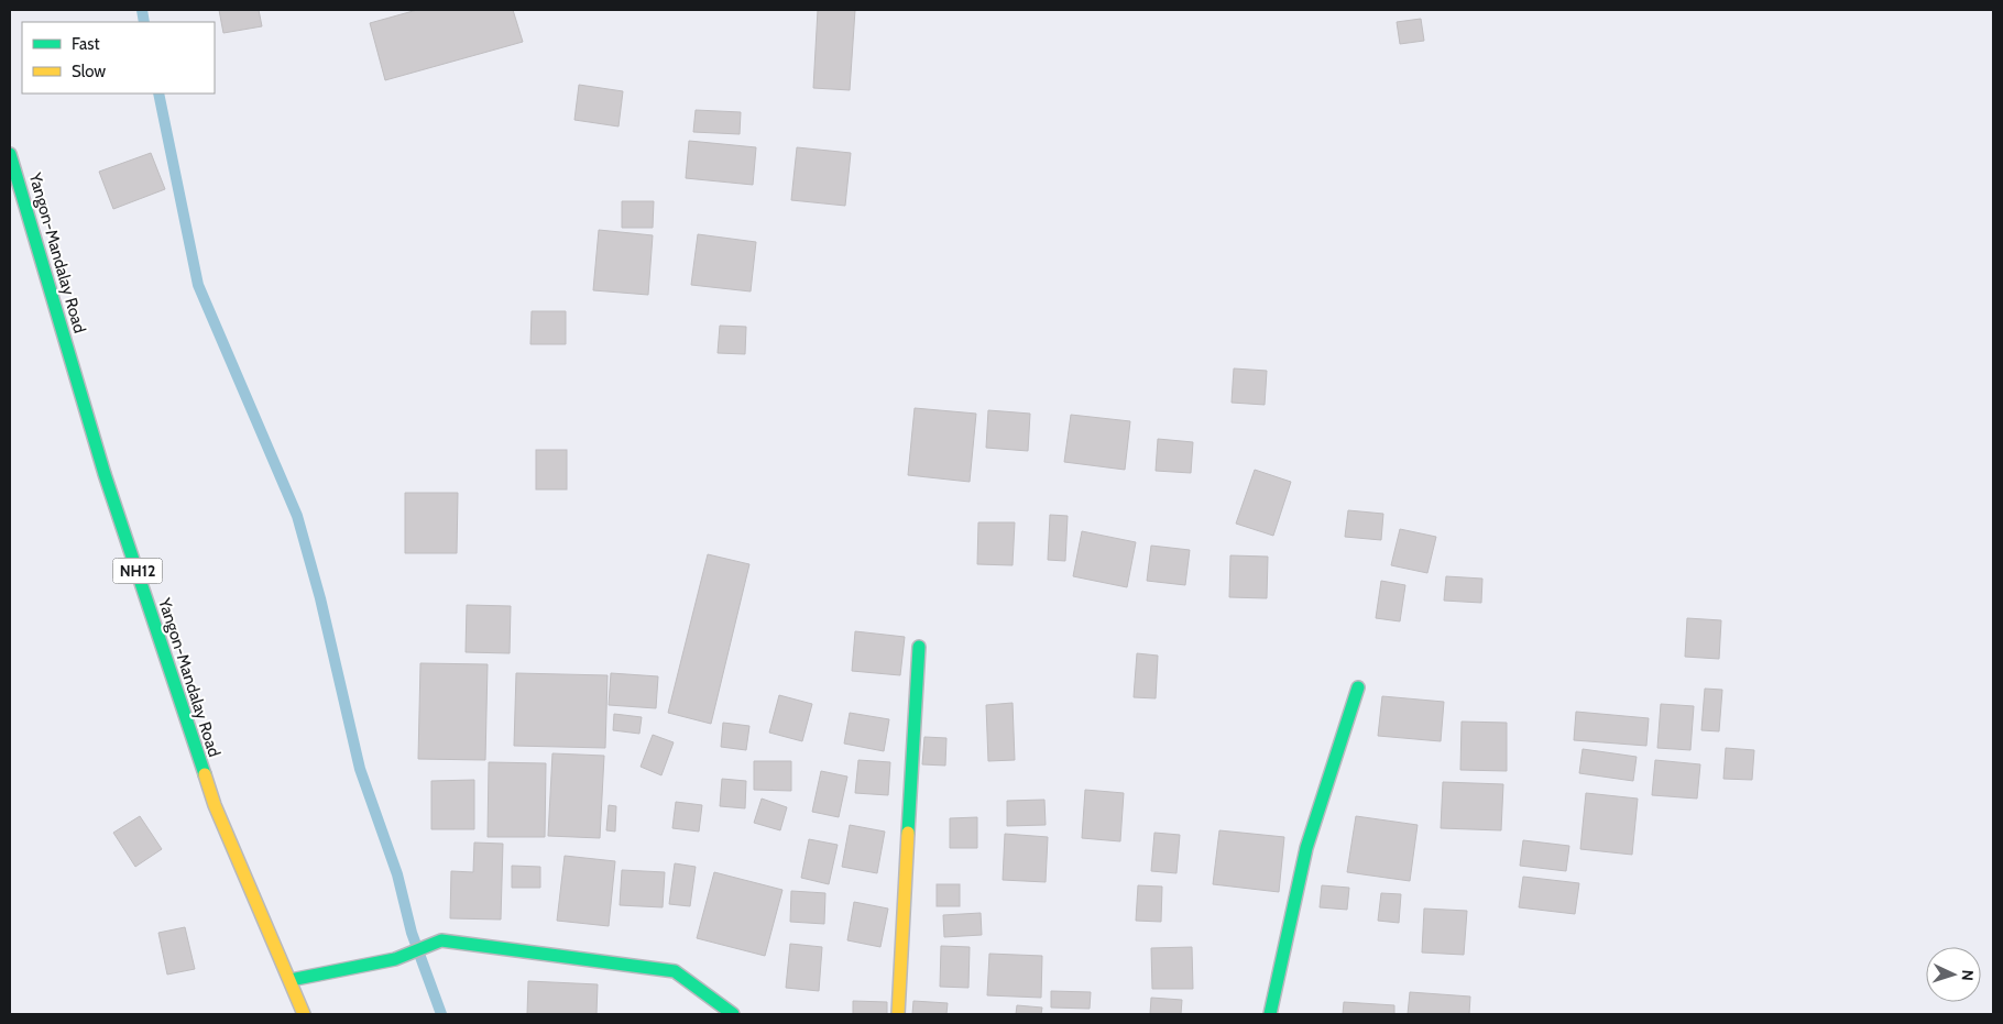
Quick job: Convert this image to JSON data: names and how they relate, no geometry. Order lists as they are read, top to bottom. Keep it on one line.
{"streets":{"main road":["Yangon-Mandalay Road","NH12"]},"legend":["Fast","Slow"],"north":"right"}
